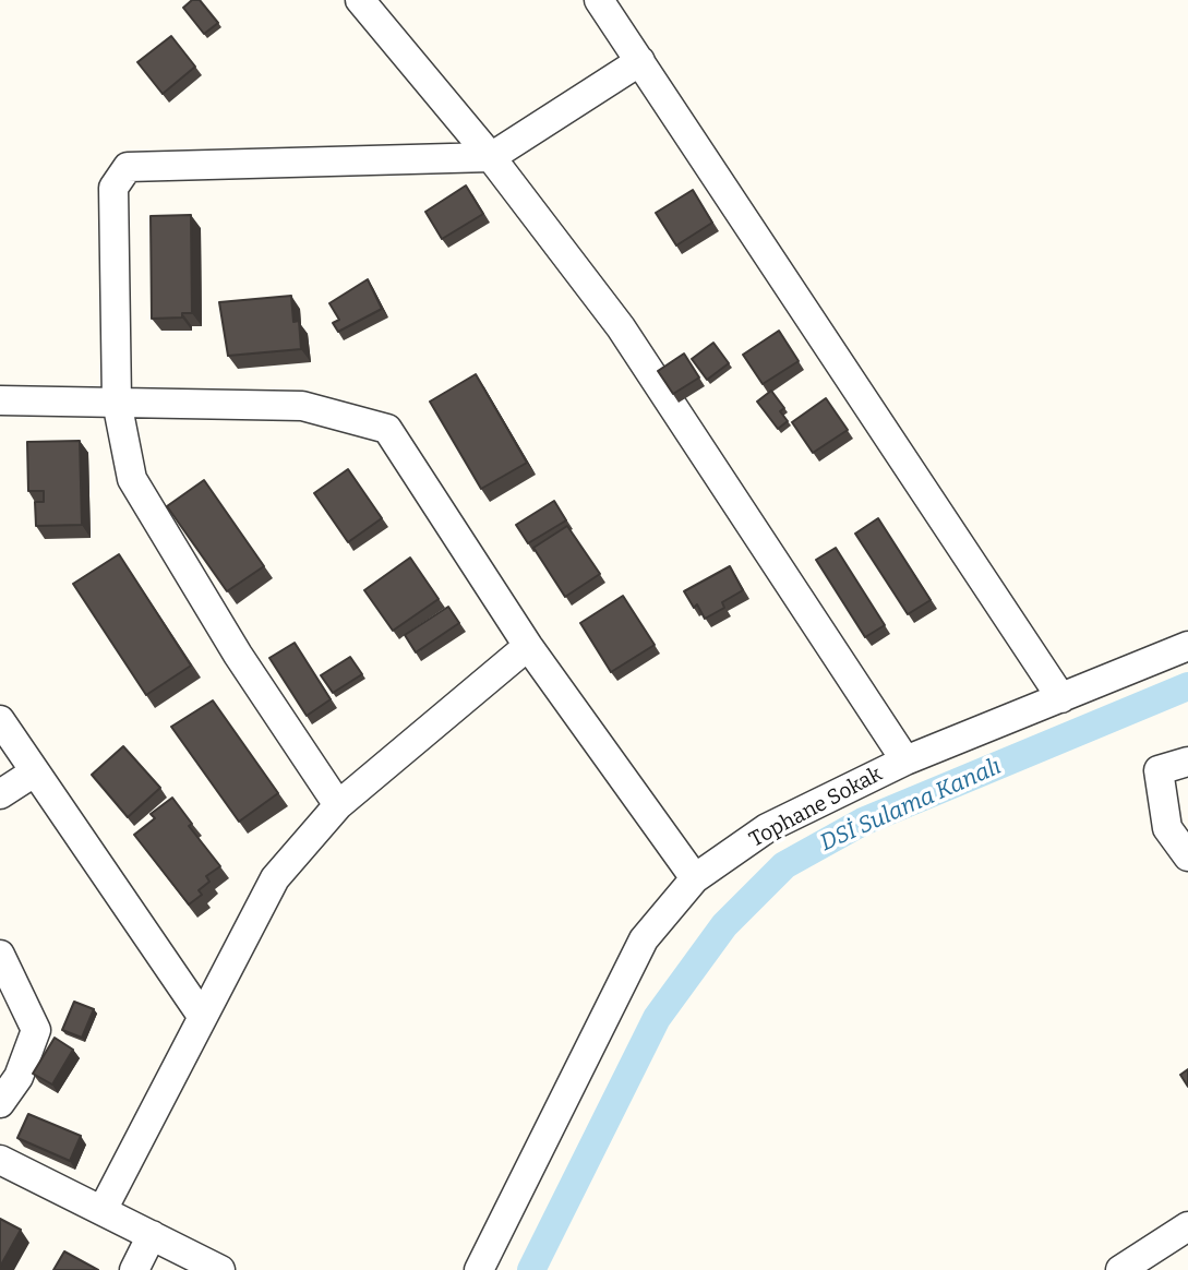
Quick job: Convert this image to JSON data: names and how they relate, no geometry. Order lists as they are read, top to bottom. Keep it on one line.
{"streets":{"street":["Tophane Sokak"]},"water":["DSİ Sulama Kanalı"]}
